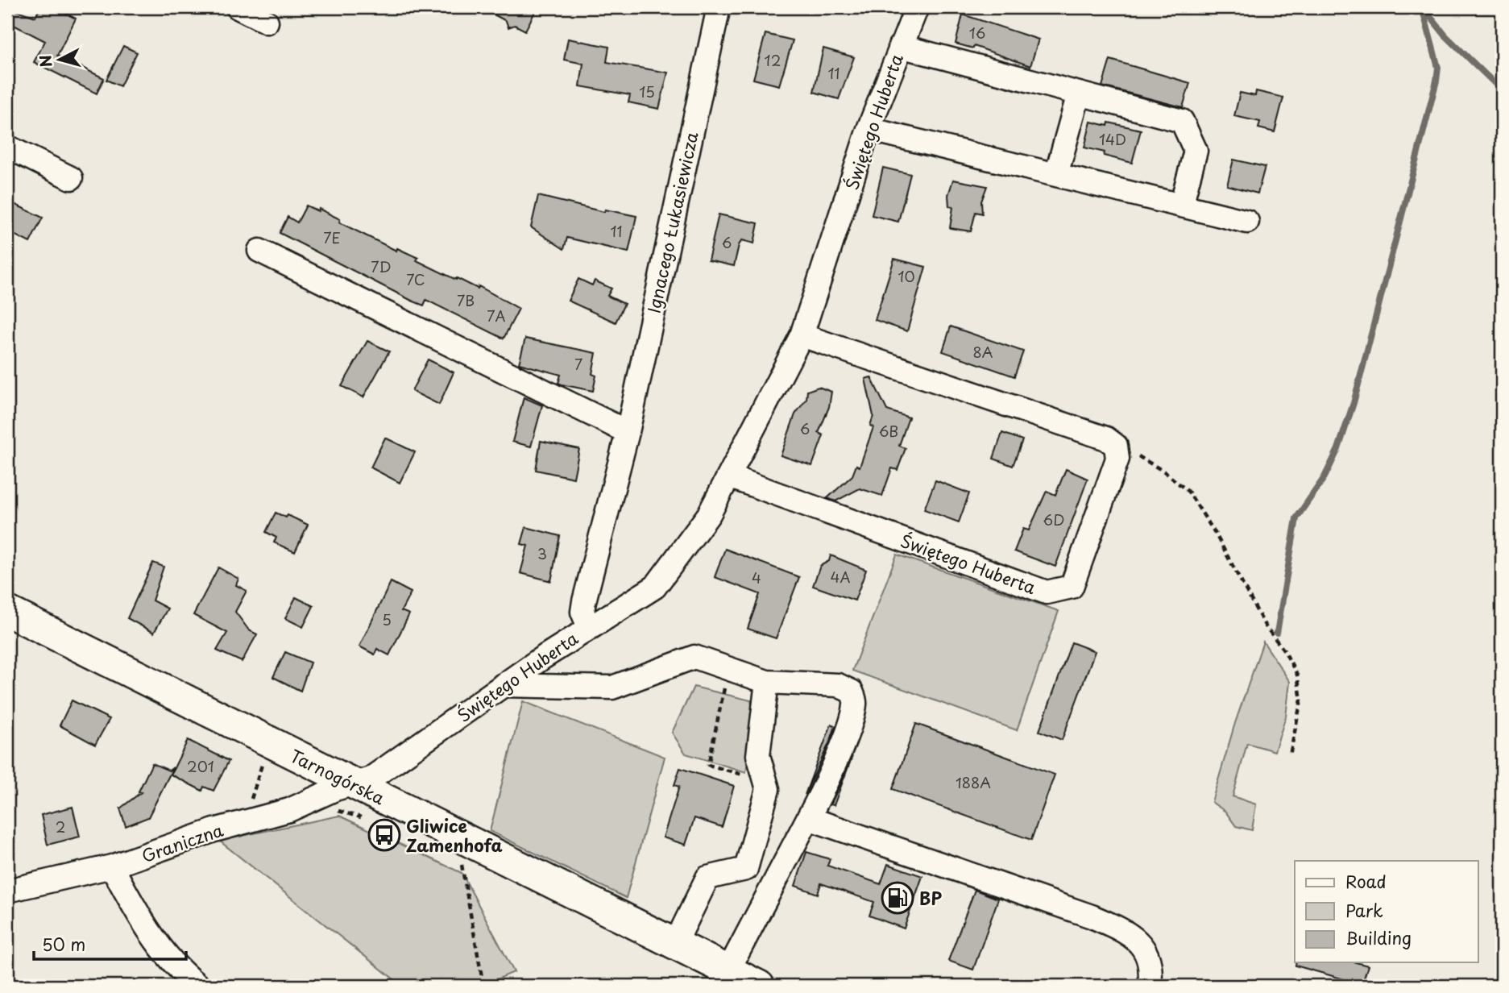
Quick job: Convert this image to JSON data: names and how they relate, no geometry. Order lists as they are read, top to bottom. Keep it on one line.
{"streets":{"main road":["Tarnogórska"],"street":["Świętego Huberta","Ignacego Łukasiewicza","Graniczna"]},"crossings":[["Świętego Huberta","Ignacego Łukasiewicza"],["Świętego Huberta","Tarnogórska"],["Świętego Huberta","Graniczna"],["Tarnogórska","Graniczna"]],"places":{"bus stop":["Gliwice Zamenhofa"],"fuel station":["BP"]},"house_numbers":["16","12","11","15","14D","11","7E","6","7D","10","7C","7B","7A","8A","7","6","6B","6D","3","4A","4","5","201","188A","2"],"legend":["Road","Park","Building"],"scale_bar":"50 m","north":"left"}
